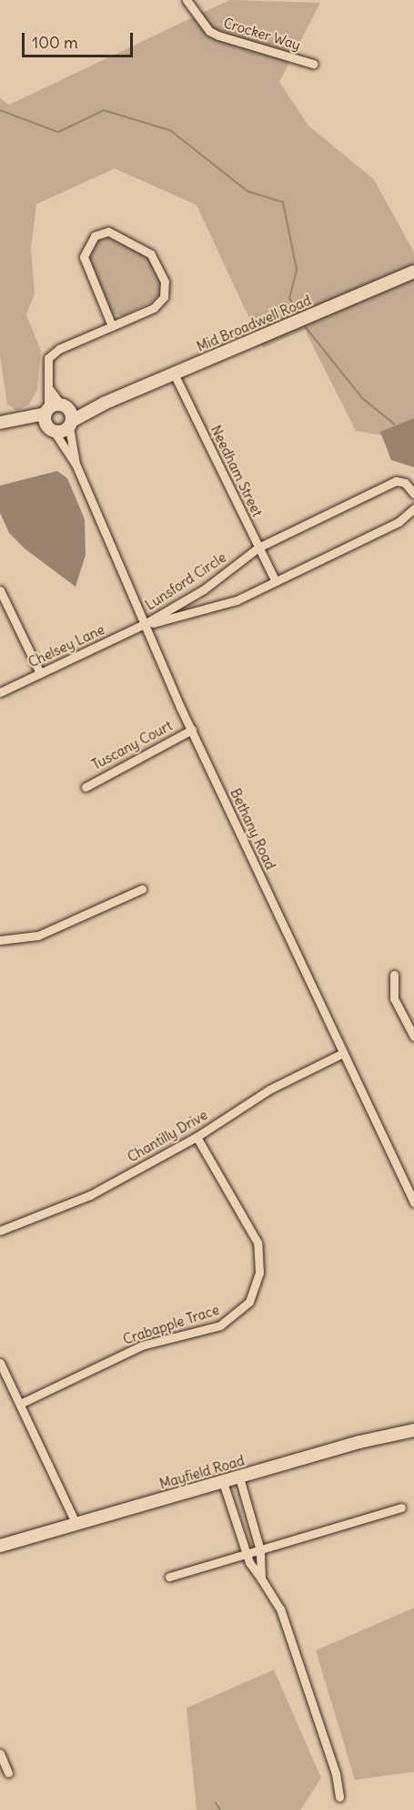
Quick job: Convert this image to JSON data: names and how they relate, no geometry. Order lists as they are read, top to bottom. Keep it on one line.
{"streets":{"street":["Crocker Way","Mid Broadwell Road","Needham Street","Lunsford Circle","Chelsey Lane","Tuscany Court","Bethany Road","Chantilly Drive","Crabapple Trace","Mayfield Road"]},"crossings":[["Mid Broadwell Road","Needham Street"],["Mid Broadwell Road","Bethany Road"],["Needham Street","Lunsford Circle"],["Lunsford Circle","Chelsey Lane"],["Lunsford Circle","Bethany Road"],["Chelsey Lane","Bethany Road"],["Tuscany Court","Bethany Road"],["Bethany Road","Chantilly Drive"],["Chantilly Drive","Crabapple Trace"]],"scale_bar":"100 m"}
